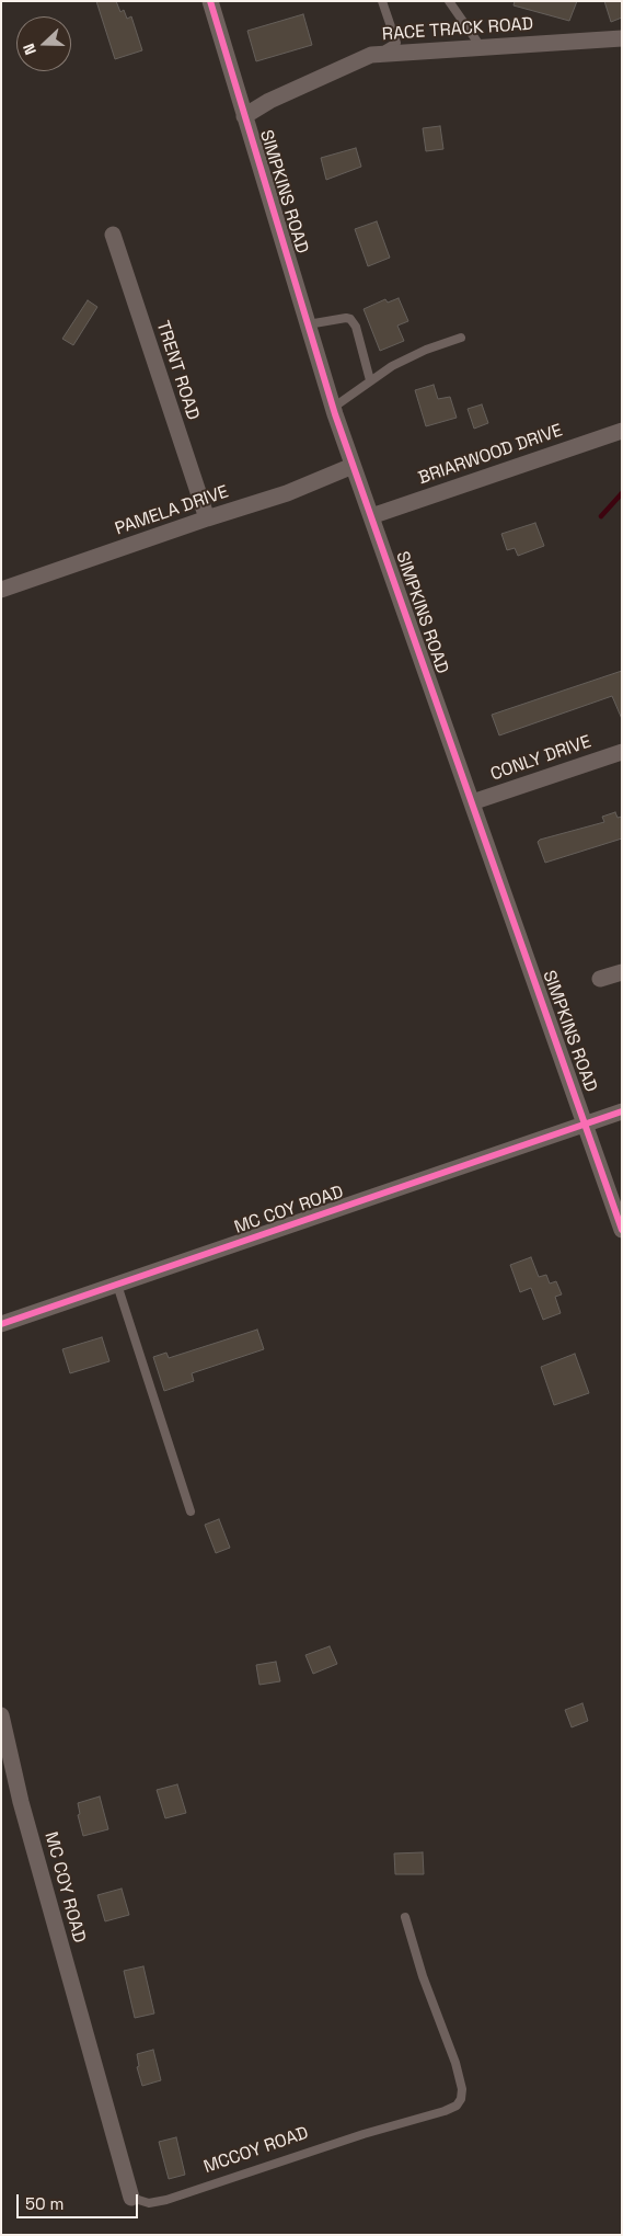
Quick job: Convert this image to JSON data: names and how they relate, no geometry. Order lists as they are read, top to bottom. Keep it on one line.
{"streets":{"street":["RACE TRACK ROAD","SIMPKINS ROAD","TRENT ROAD","BRIARWOOD DRIVE","PAMELA DRIVE","CONLY DRIVE","MC COY ROAD","MCCOY ROAD"]},"crossings":[["RACE TRACK ROAD","SIMPKINS ROAD"],["SIMPKINS ROAD","BRIARWOOD DRIVE"],["SIMPKINS ROAD","PAMELA DRIVE"],["SIMPKINS ROAD","CONLY DRIVE"],["SIMPKINS ROAD","MC COY ROAD"],["TRENT ROAD","PAMELA DRIVE"],["MC COY ROAD","MCCOY ROAD"]],"scale_bar":"50 m","north":"left"}
